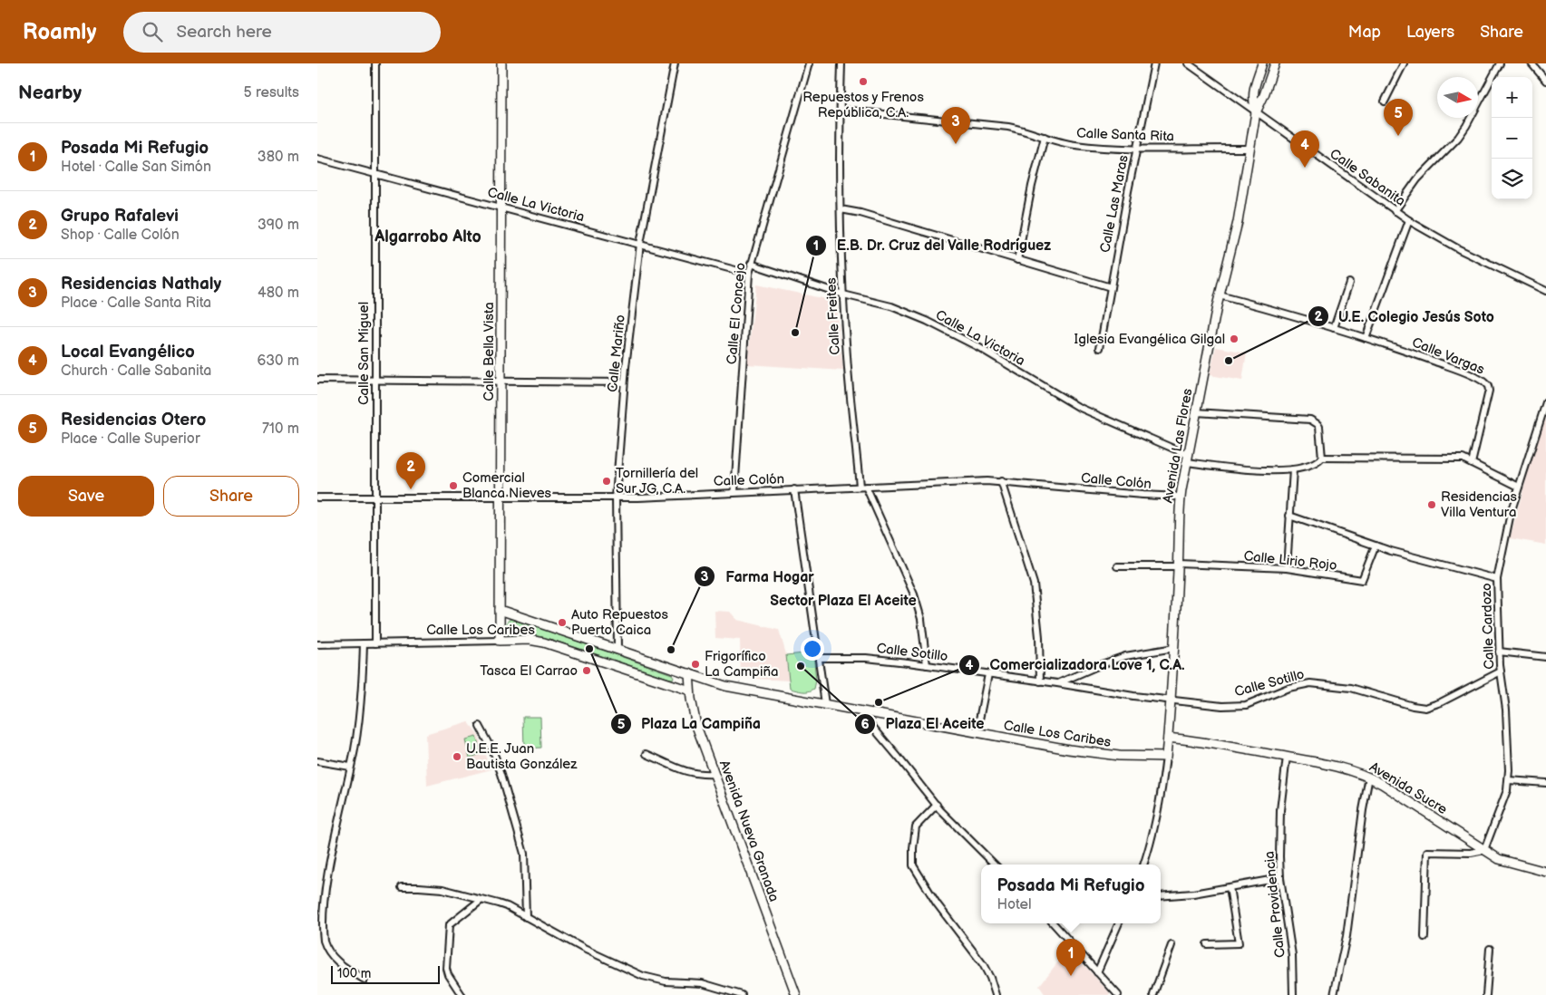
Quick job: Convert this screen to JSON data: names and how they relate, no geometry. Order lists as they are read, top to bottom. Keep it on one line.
{"streets":{"street":["Calle Santa Rita","Calle Sabanita","Calle Las Maras","Calle La Victoria","Calle El Concejo","Calle Freites","Calle Bella Vista","Calle San Miguel","Calle Mariño","Calle Vargas","Avenida Las Flores","Calle Colón","Calle Lirio Rojo","Calle Cardozo","Calle Los Caribes","Calle Sotillo","Avenida Sucre","Avenida Nueva Granada","Calle Providencia"]},"crossings":[["Calle Santa Rita","Calle Las Maras"],["Calle Santa Rita","Calle Freites"],["Calle Santa Rita","Avenida Las Flores"],["Calle Sabanita","Avenida Las Flores"],["Calle La Victoria","Calle El Concejo"],["Calle La Victoria","Calle Freites"],["Calle La Victoria","Calle Bella Vista"],["Calle La Victoria","Calle San Miguel"],["Calle La Victoria","Calle Mariño"],["Calle La Victoria","Avenida Las Flores"],["Calle El Concejo","Calle Colón"],["Calle Freites","Calle Colón"],["Calle Freites","Calle Sotillo"],["Calle Bella Vista","Calle Colón"],["Calle Bella Vista","Calle Los Caribes"],["Calle San Miguel","Calle Colón"],["Calle San Miguel","Calle Los Caribes"],["Calle Mariño","Calle Colón"],["Calle Mariño","Calle Los Caribes"],["Calle Vargas","Avenida Las Flores"],["Avenida Las Flores","Calle Colón"],["Avenida Las Flores","Calle Lirio Rojo"],["Avenida Las Flores","Calle Los Caribes"],["Avenida Las Flores","Calle Sotillo"],["Avenida Las Flores","Avenida Sucre"],["Calle Cardozo","Calle Sotillo"],["Calle Cardozo","Avenida Sucre"],["Calle Los Caribes","Avenida Nueva Granada"],["Avenida Sucre","Calle Providencia"]],"districts":["Algarrobo Alto","Sector Plaza El Aceite"],"places":["Repuestos y Frenos República, C.A.","E.B. Dr. Cruz del Valle Rodríguez","Iglesia Evangélica Gilgal","U.E. Colegio Jesús Soto","Tornillería del Sur JG, C.A.","Comercial Blanca Nieves","Residencias Villa Ventura","Auto Repuestos Puerto Caica","Plaza La Campiña","Farma Hogar","Frigorífico La Campiña","Plaza El Aceite","Tasca El Carrao","Comercializadora Love 1, C.A.","U.E.E. Juan Bautista González"],"scale_bar":"100 m","north":"right","page":{"header":"Roamly","search":"Search here","nav":["Map","Layers","Share"],"heading":["Nearby","5 results"],"map_buttons":["+","−"],"pins":["5","3","4","2","1"],"list":[{"mark":"1","name":"Posada Mi Refugio","note":"Hotel · Calle San Simón","value":"380 m"},{"mark":"2","name":"Grupo Rafalevi","note":"Shop · Calle Colón","value":"390 m"},{"mark":"3","name":"Residencias Nathaly","note":"Place · Calle Santa Rita","value":"480 m"},{"mark":"4","name":"Local Evangélico","note":"Church · Calle Sabanita","value":"630 m"},{"mark":"5","name":"Residencias Otero","note":"Place · Calle Superior","value":"710 m"}],"buttons":["Save","Share"],"popup":["Posada Mi Refugio","Hotel"],"scale":"100 m"}}
